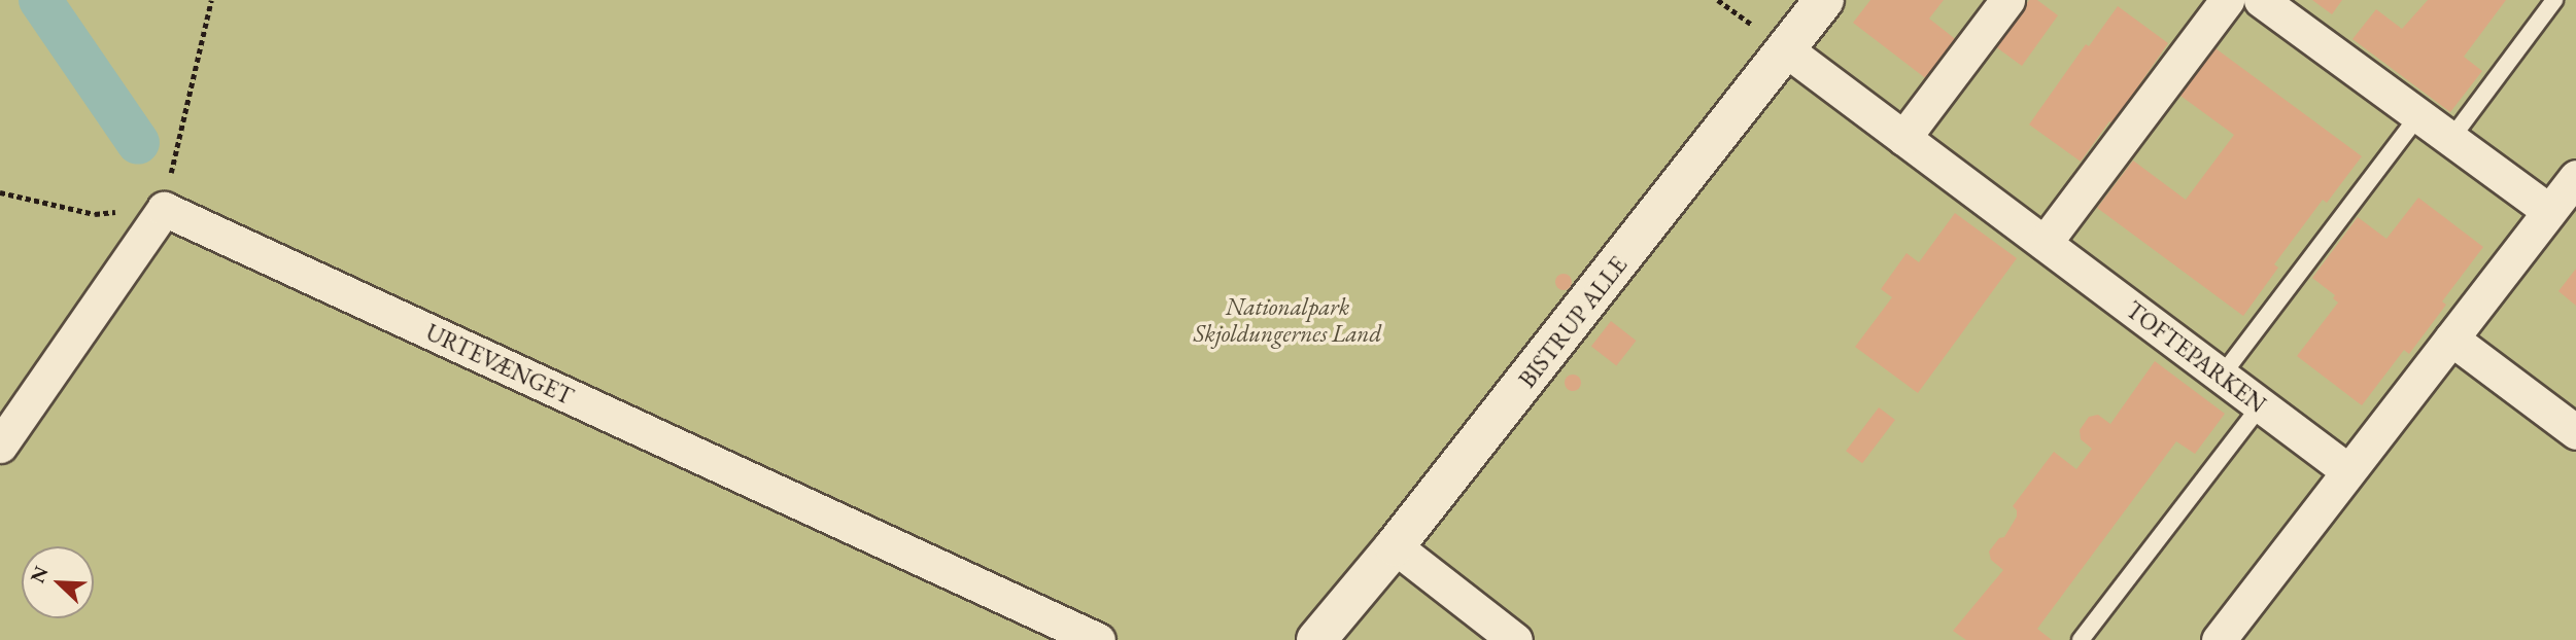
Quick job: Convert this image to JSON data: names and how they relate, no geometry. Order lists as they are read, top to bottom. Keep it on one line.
{"streets":{"street":["BISTRUP ALLE","TOFTEPARKEN","URTEVÆNGET"]},"crossings":[["BISTRUP ALLE","TOFTEPARKEN"]],"parks":["Nationalpark Skjoldungernes Land"],"north":"top left"}
